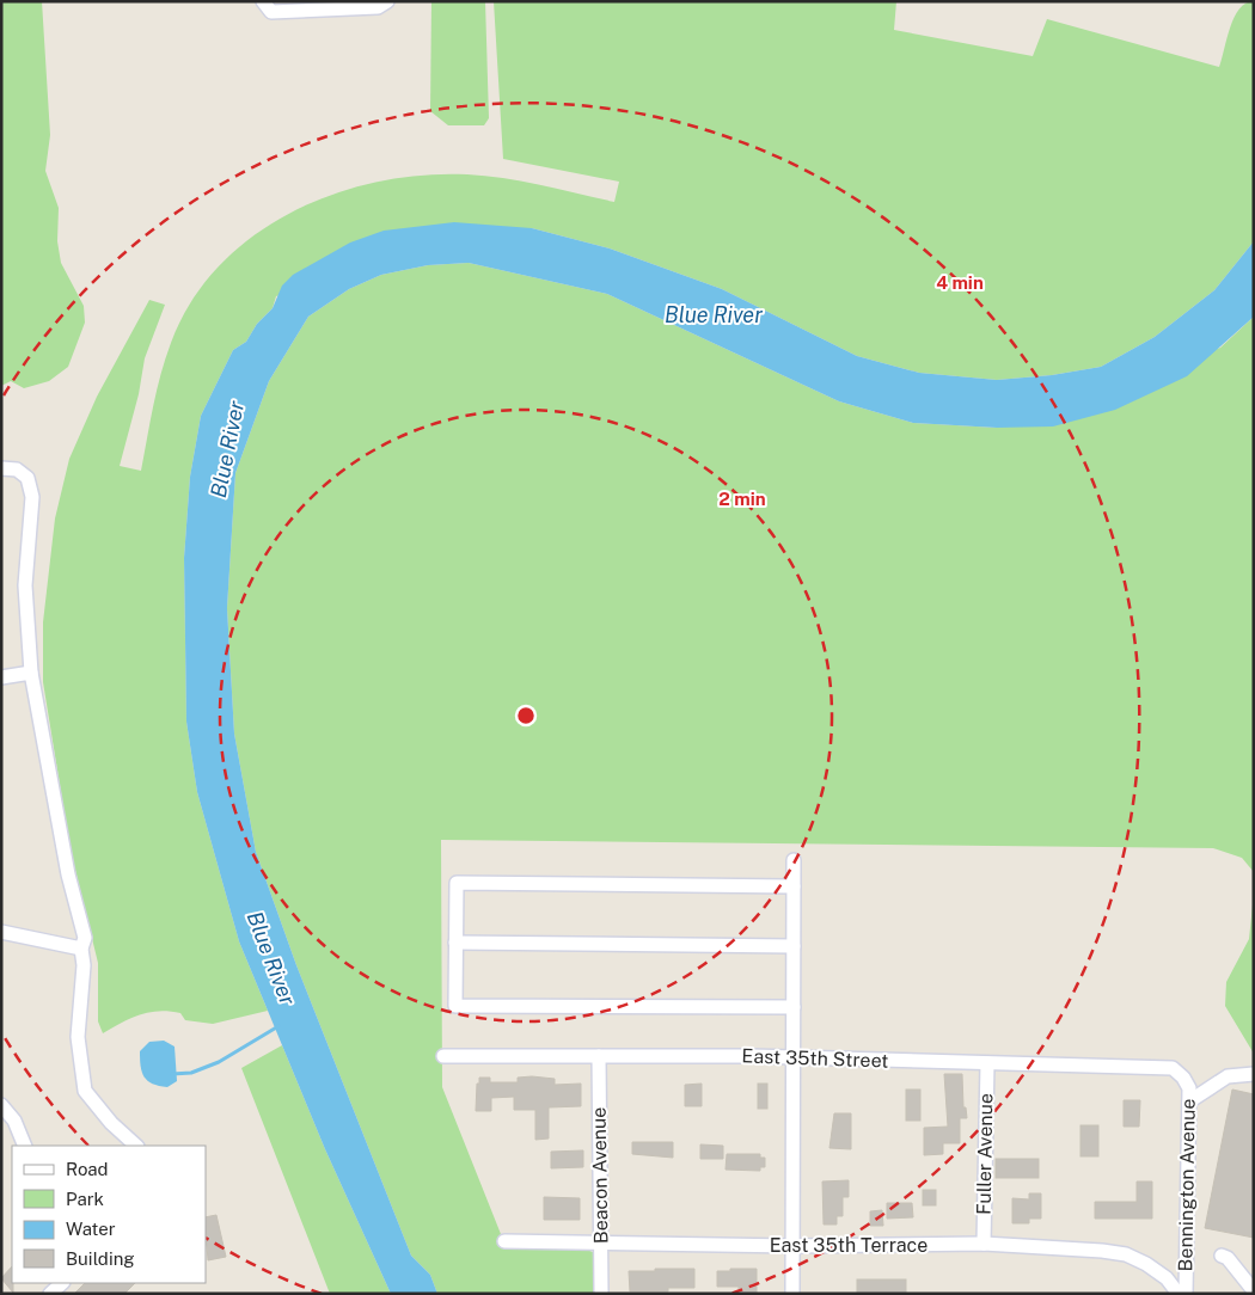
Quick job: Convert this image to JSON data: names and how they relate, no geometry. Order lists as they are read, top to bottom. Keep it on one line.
{"streets":{"street":["East 35th Street","Fuller Avenue","Beacon Avenue","Bennington Avenue","East 35th Terrace"]},"crossings":[["East 35th Street","Fuller Avenue"],["East 35th Street","Beacon Avenue"],["East 35th Street","Bennington Avenue"],["Fuller Avenue","East 35th Terrace"],["Beacon Avenue","East 35th Terrace"]],"water":["Blue River"],"legend":["Road","Park","Water","Building"],"rings":["4 min","2 min"]}
